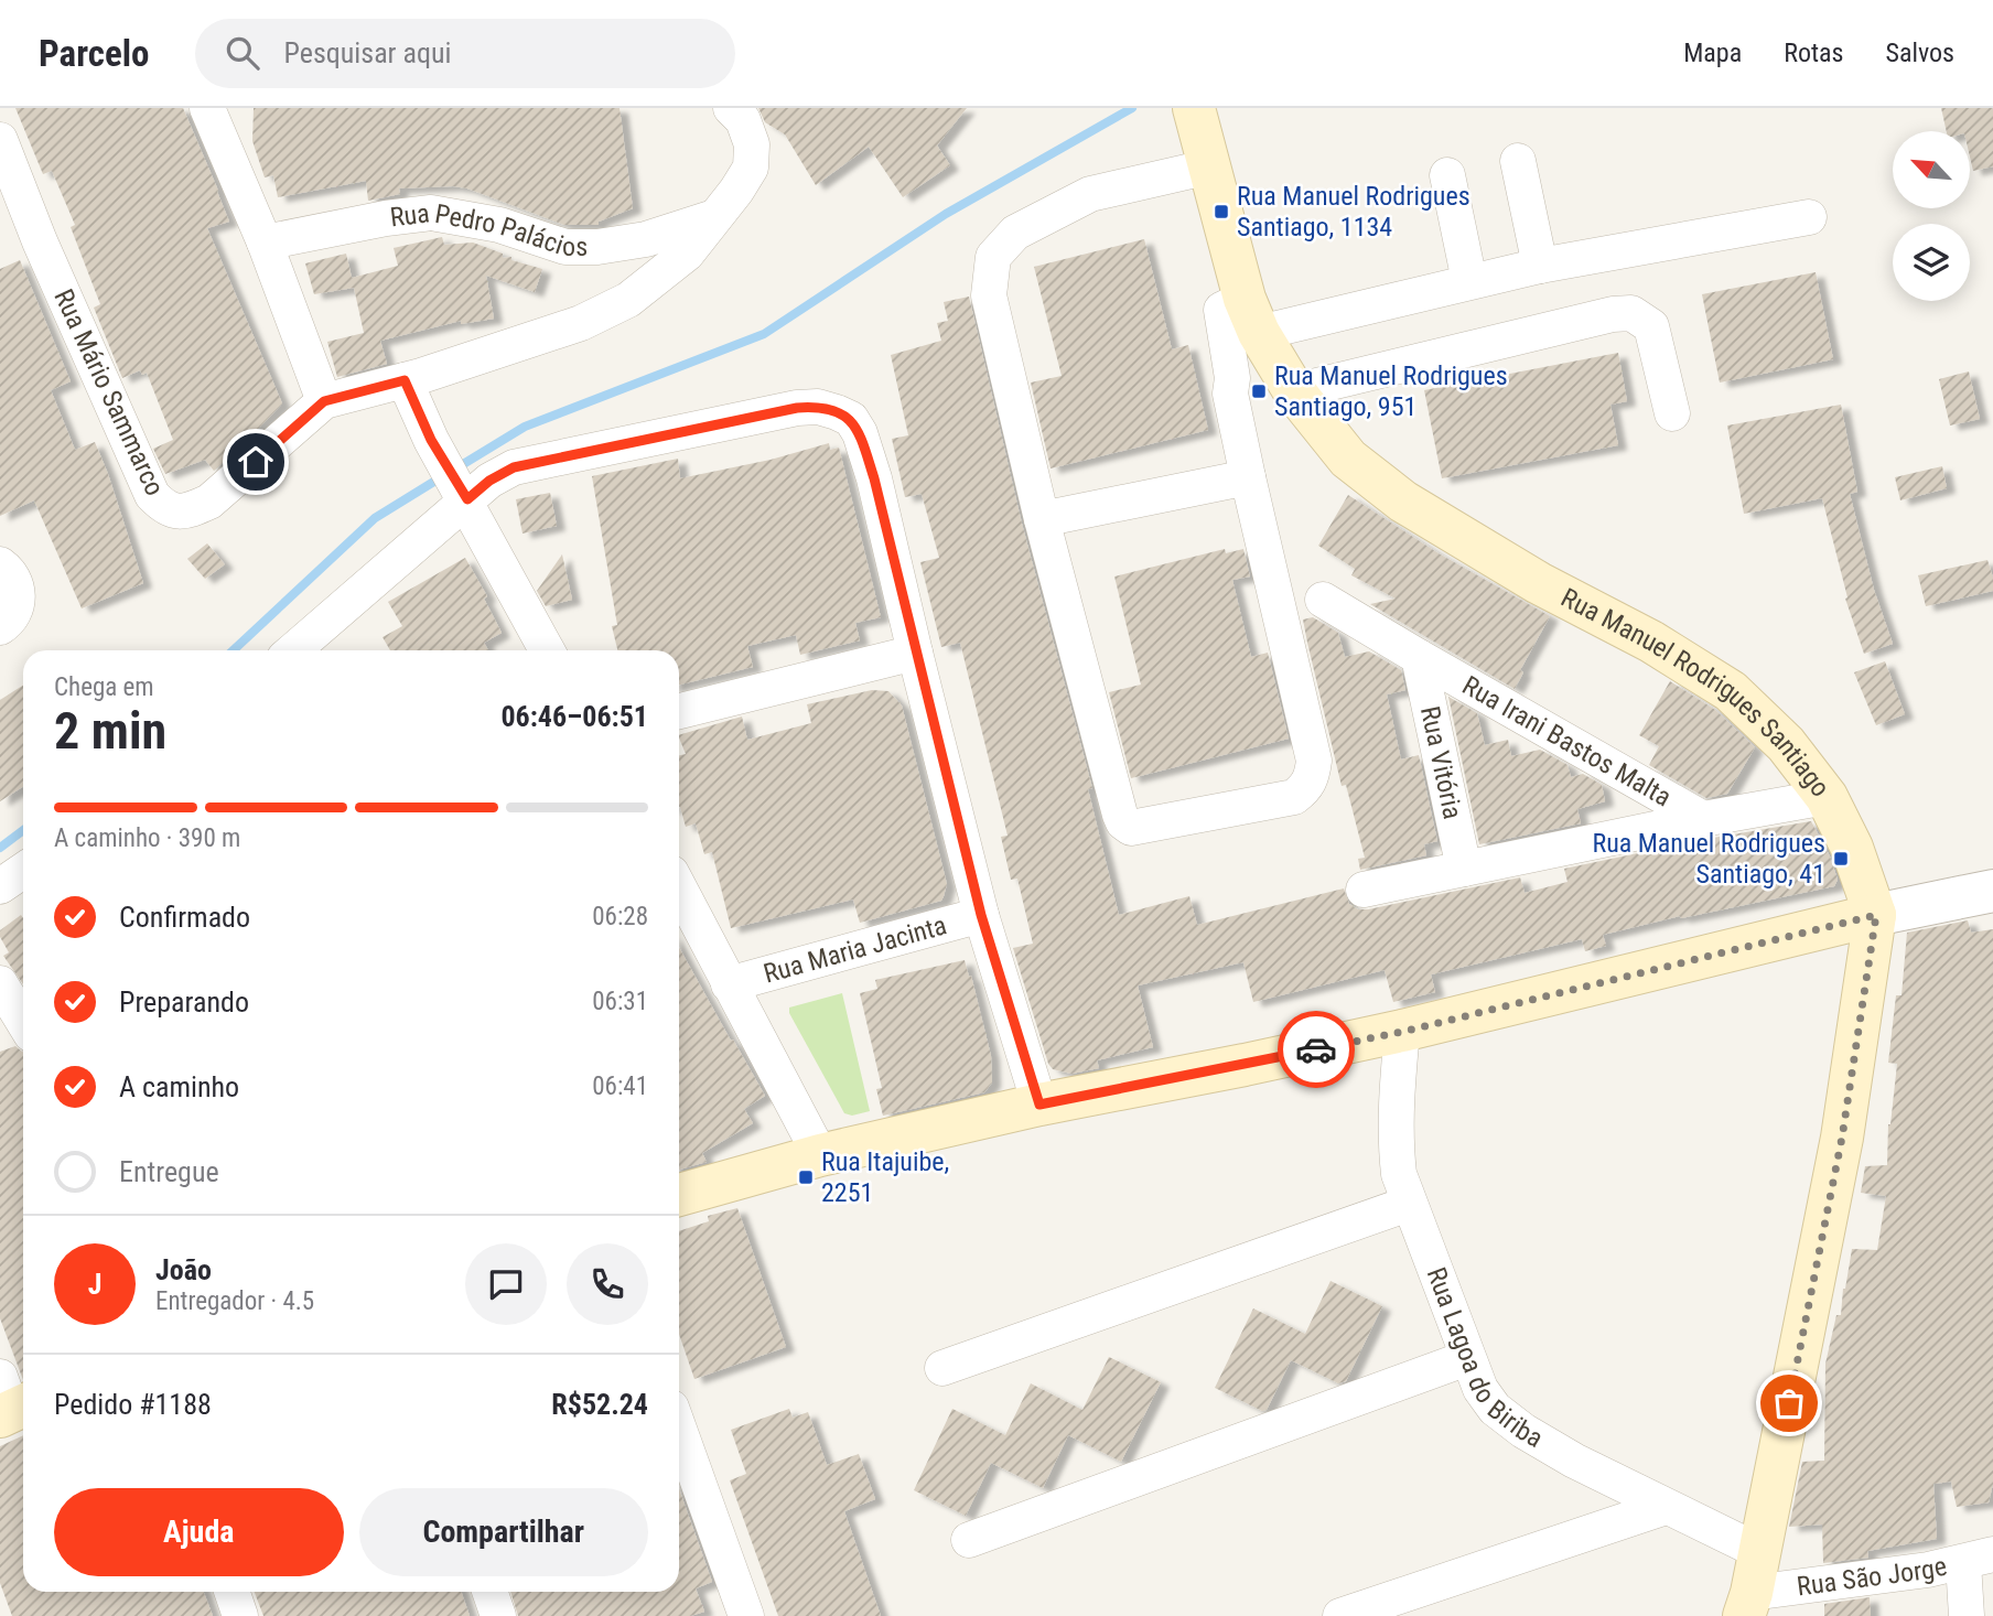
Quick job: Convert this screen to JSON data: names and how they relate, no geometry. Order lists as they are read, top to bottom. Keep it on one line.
{"streets":{"main road":["Rua Manuel Rodrigues Santiago"],"street":["Rua Pedro Palácios","Rua Mário Sammarco","Rua Irani Bastos Malta","Rua Vitória","Rua Maria Jacinta","Rua Lagoa do Biriba","Rua São Jorge"]},"crossings":[["Rua Manuel Rodrigues Santiago","Rua Irani Bastos Malta"],["Rua Manuel Rodrigues Santiago","Rua Lagoa do Biriba"],["Rua Manuel Rodrigues Santiago","Rua São Jorge"],["Rua Irani Bastos Malta","Rua Vitória"]],"places":{"transit":["Rua Manuel Rodrigues Santiago, 1134","Rua Manuel Rodrigues Santiago, 951","Rua Manuel Rodrigues Santiago, 41","Rua Itajuibe, 2251"]},"north":"top left","page":{"header":"Parcelo","search":"Pesquisar aqui","nav":["Mapa","Rotas","Salvos"],"heading":["2 min","Chega em","06:46–06:51"],"panel":["João","Entregador · 4.5","Pedido #1188","R$52.24"],"bar":"A caminho · 390 m","list":[["Confirmado","06:28"],["Preparando","06:31"],["A caminho","06:41"],"Entregue"],"round":"J","buttons":["Ajuda","Compartilhar"]}}
